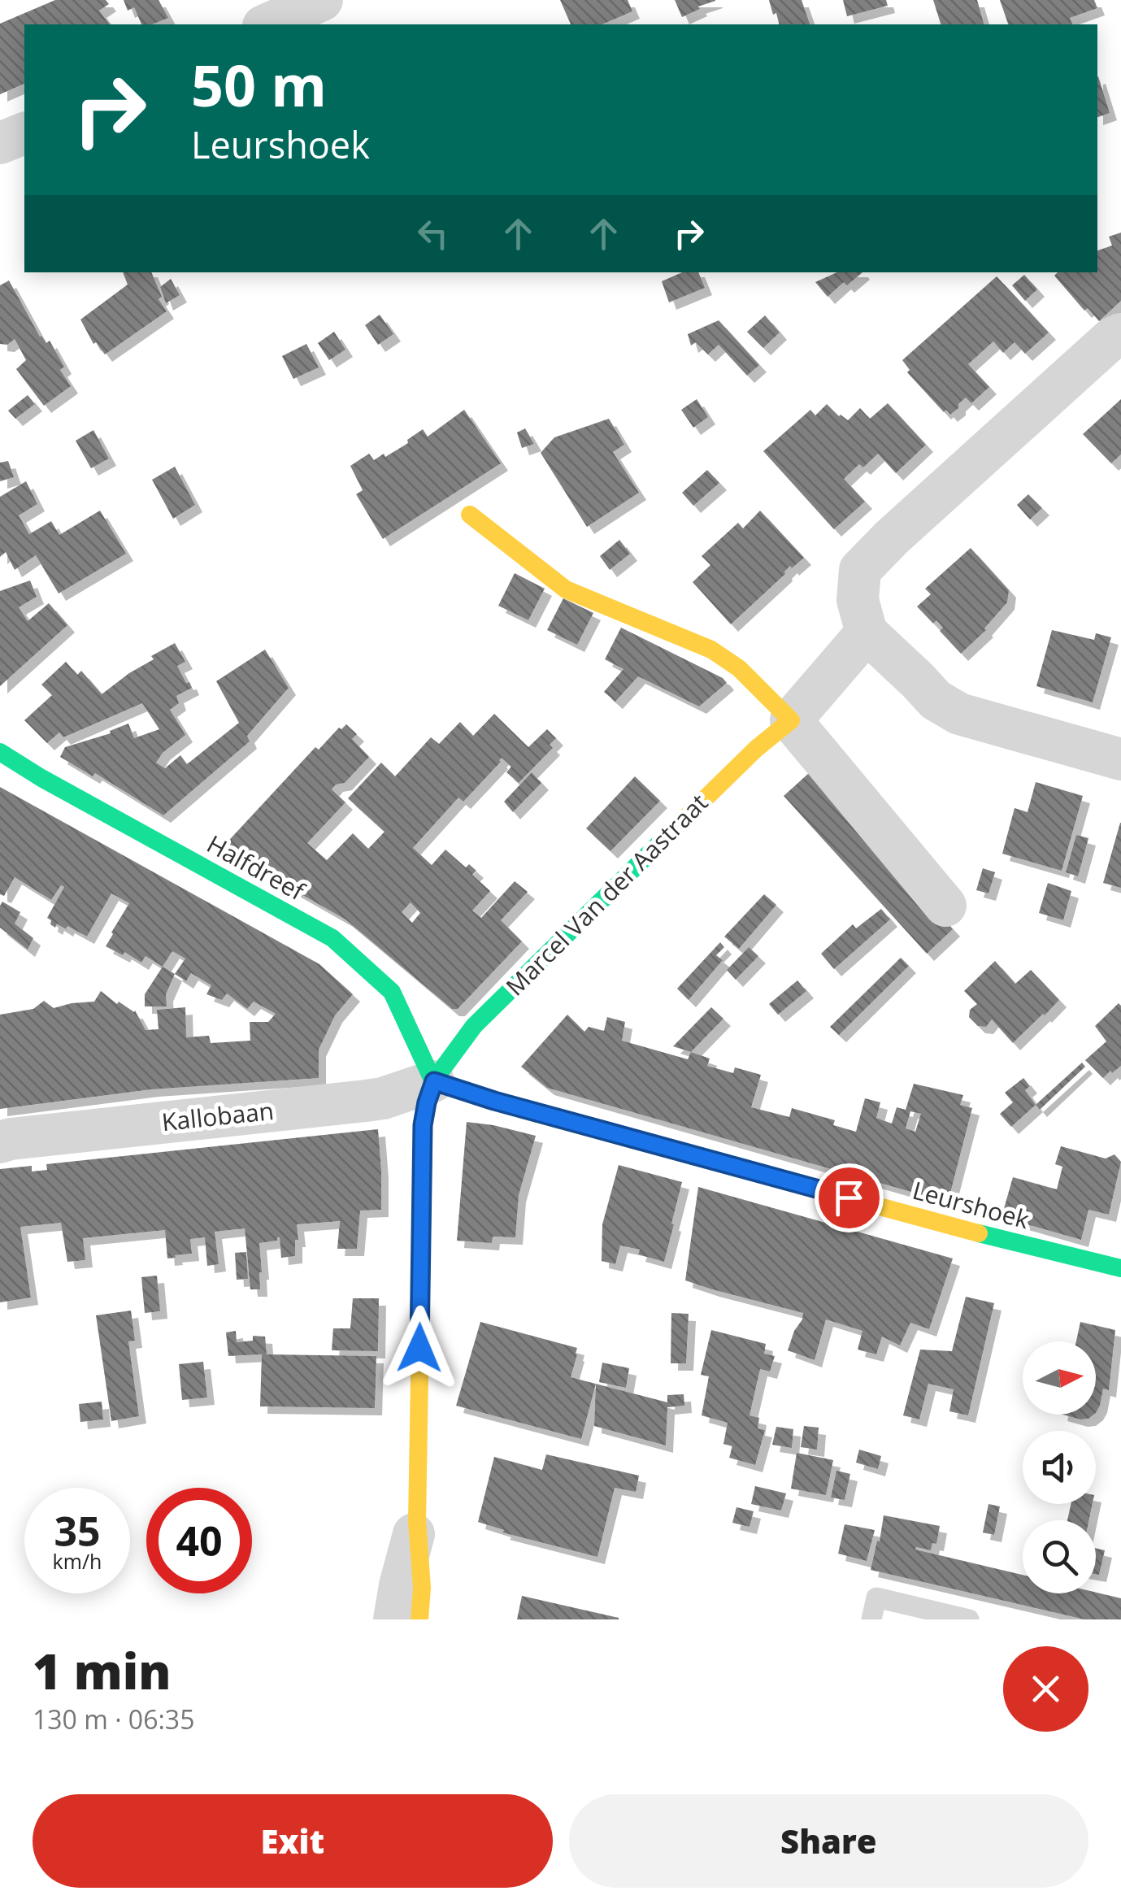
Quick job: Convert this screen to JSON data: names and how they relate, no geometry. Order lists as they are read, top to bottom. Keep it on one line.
{"streets":{"street":["Halfdreef","Marcel Van der Aastraat","Kallobaan","Leurshoek"]},"crossings":[["Halfdreef","Marcel Van der Aastraat"],["Halfdreef","Kallobaan"],["Halfdreef","Leurshoek"],["Marcel Van der Aastraat","Kallobaan"],["Marcel Van der Aastraat","Leurshoek"],["Kallobaan","Leurshoek"]],"north":"right","page":{"turn":["50 m","Leurshoek"],"speed":"35 km/h","limit":"40","heading":["1 min","130 m · 06:35"],"buttons":["Exit","Share"]}}
